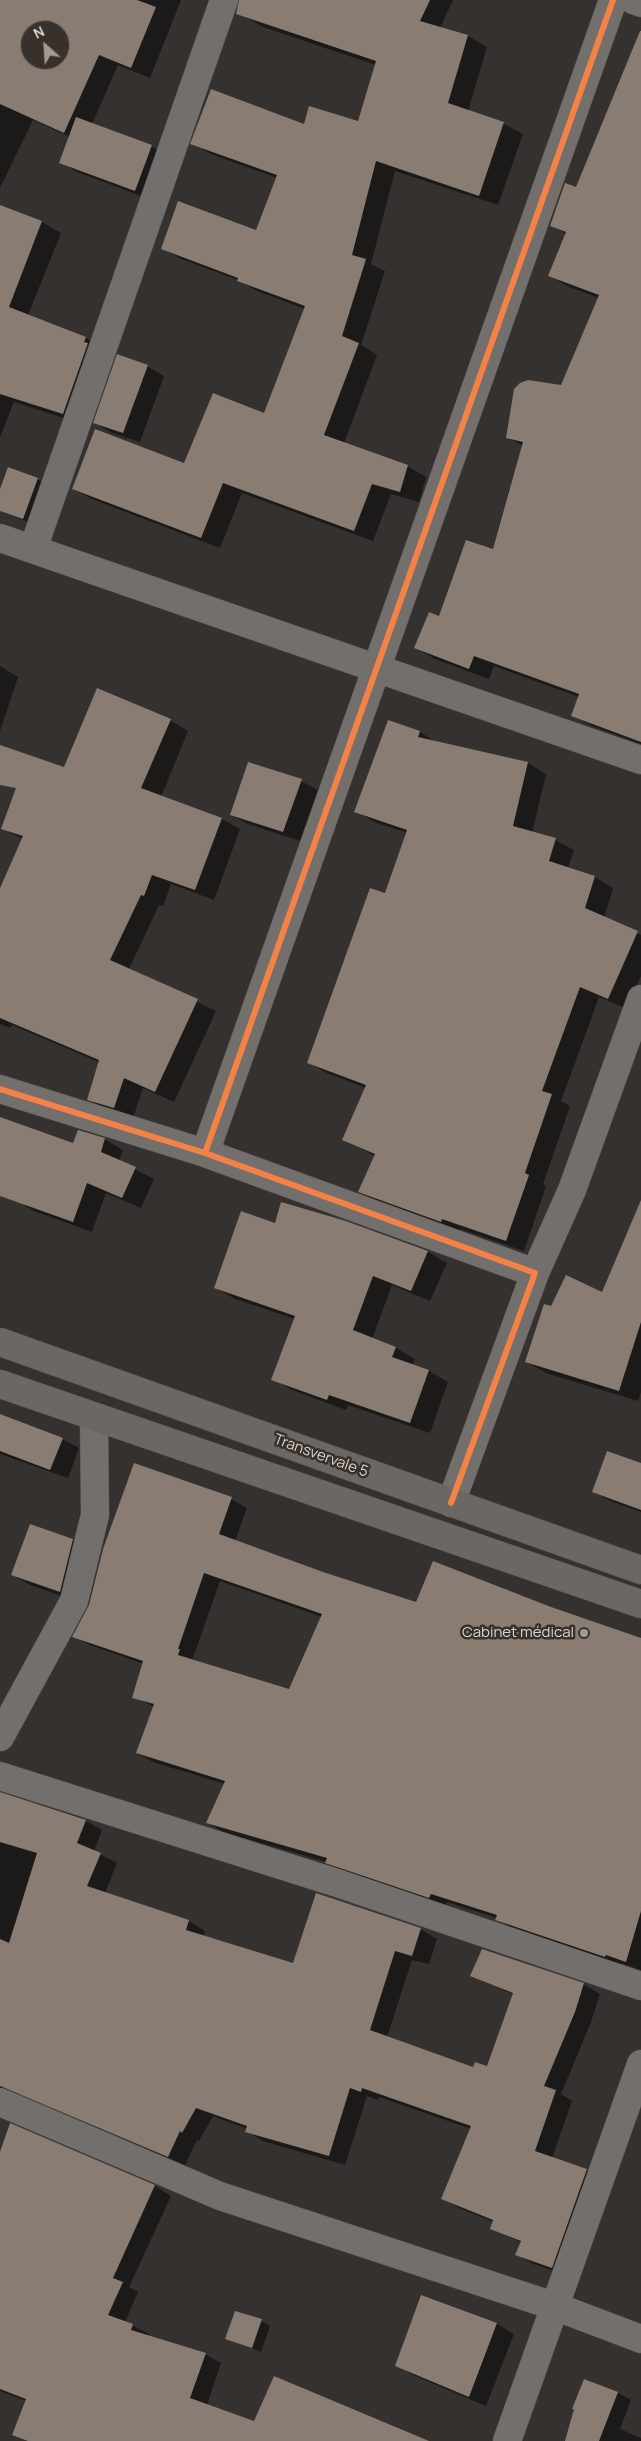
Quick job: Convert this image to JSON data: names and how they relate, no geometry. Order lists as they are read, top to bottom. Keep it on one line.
{"streets":{"main road":["Transvervale 5"]},"places":["Cabinet médical"],"north":"top left"}
